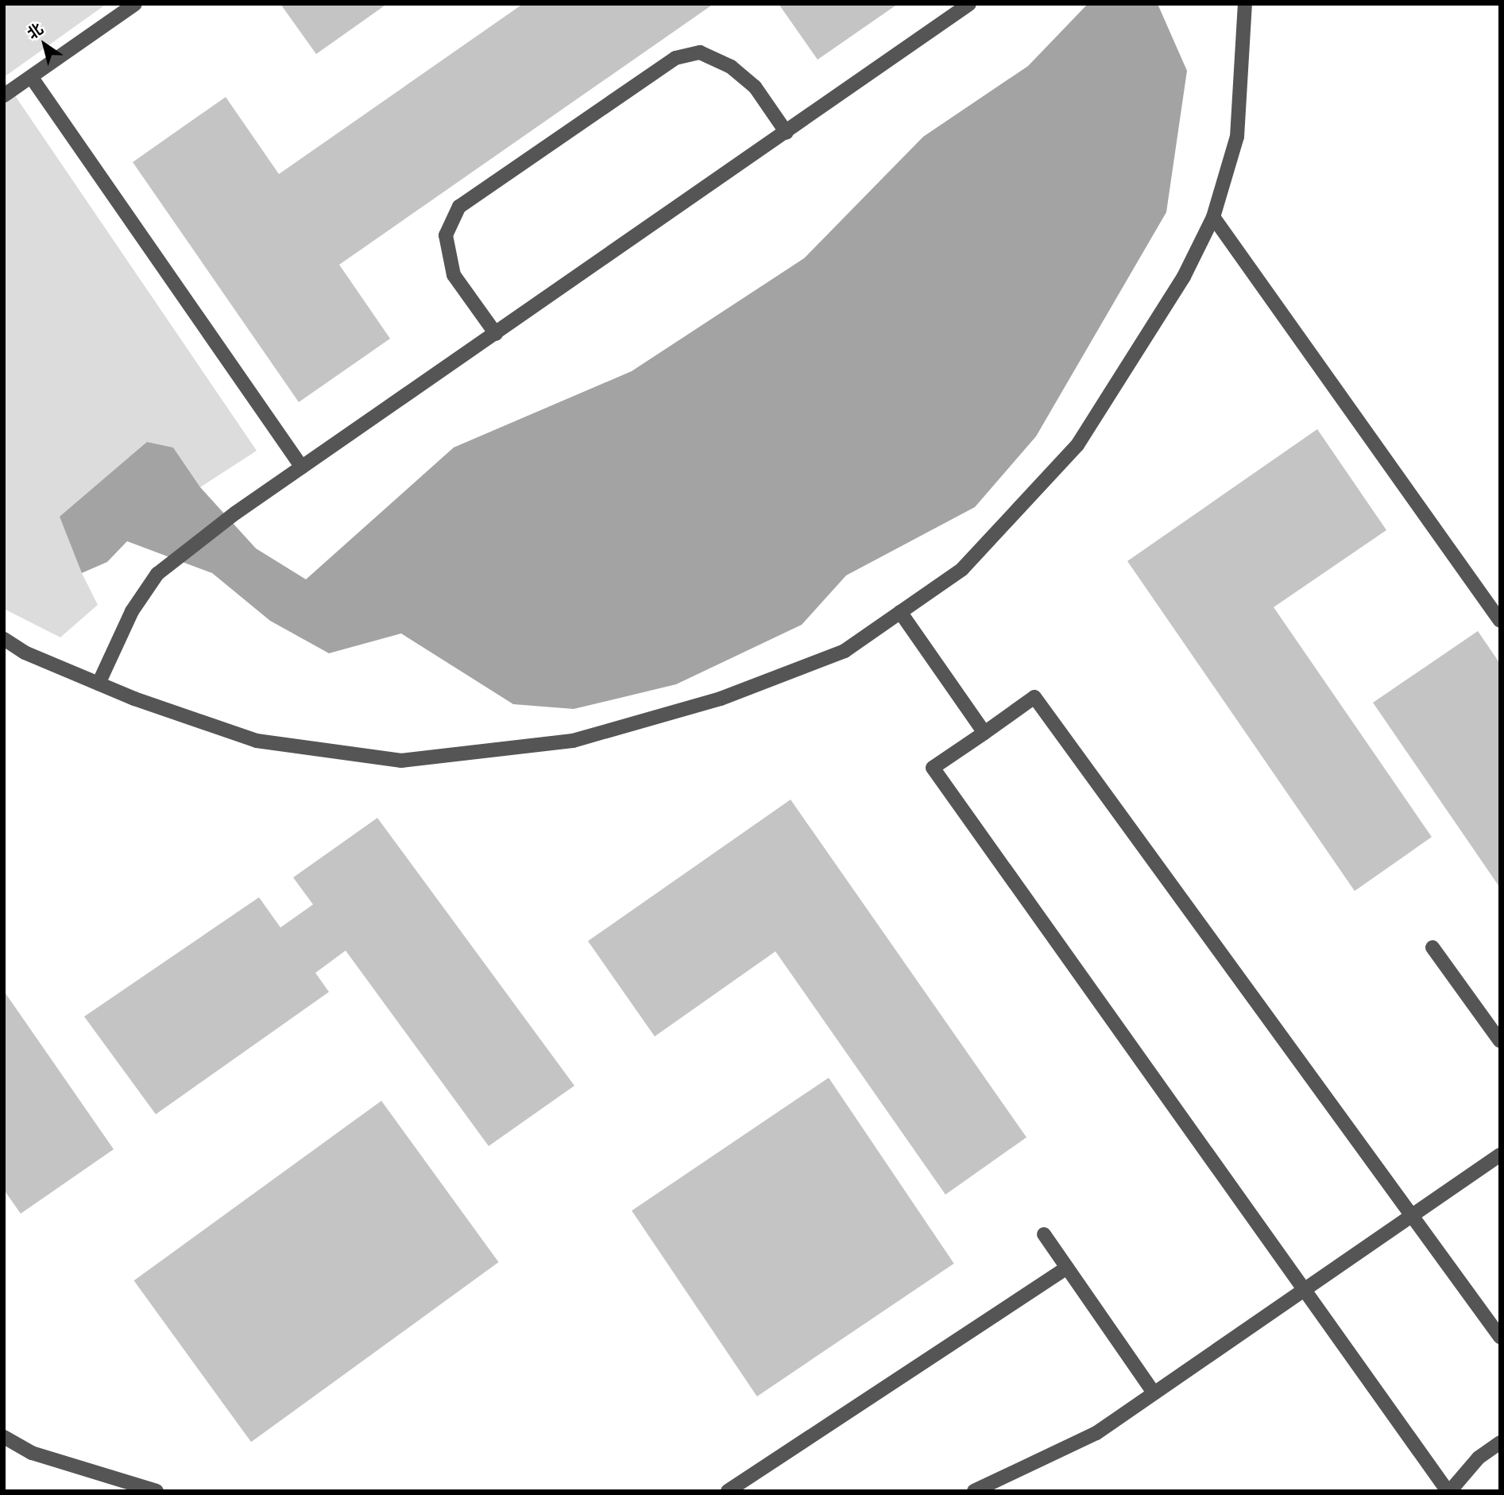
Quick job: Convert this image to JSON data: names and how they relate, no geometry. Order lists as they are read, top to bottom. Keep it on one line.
{"north":"top left"}
